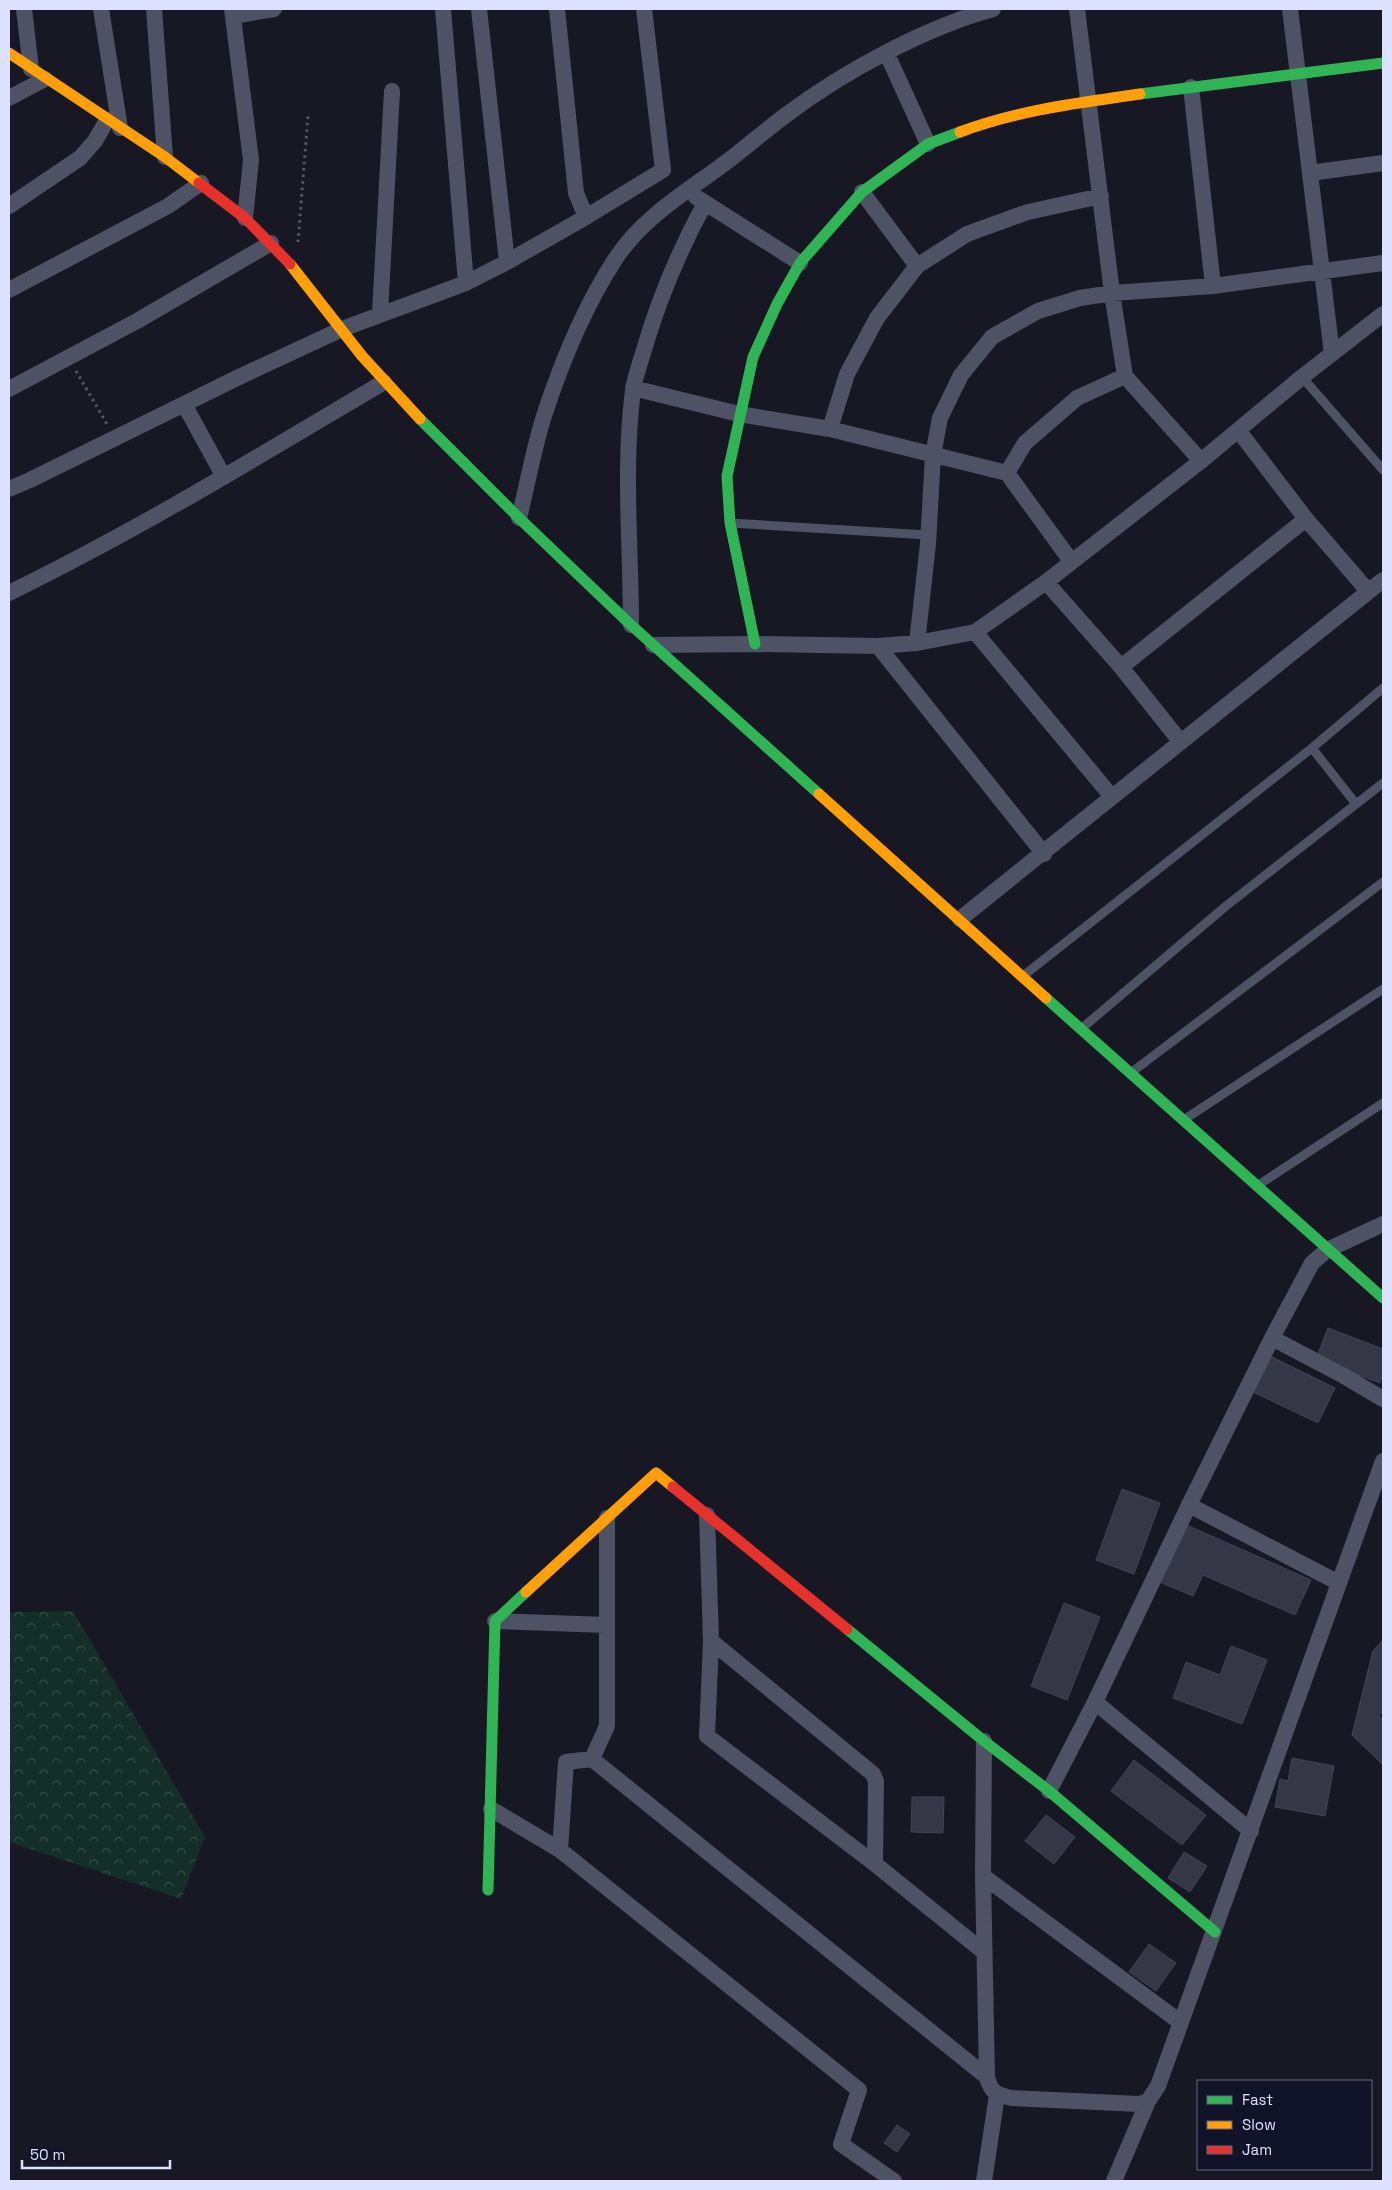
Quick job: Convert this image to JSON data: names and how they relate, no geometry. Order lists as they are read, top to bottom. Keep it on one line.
{"legend":["Fast","Slow","Jam"],"scale_bar":"50 m"}
